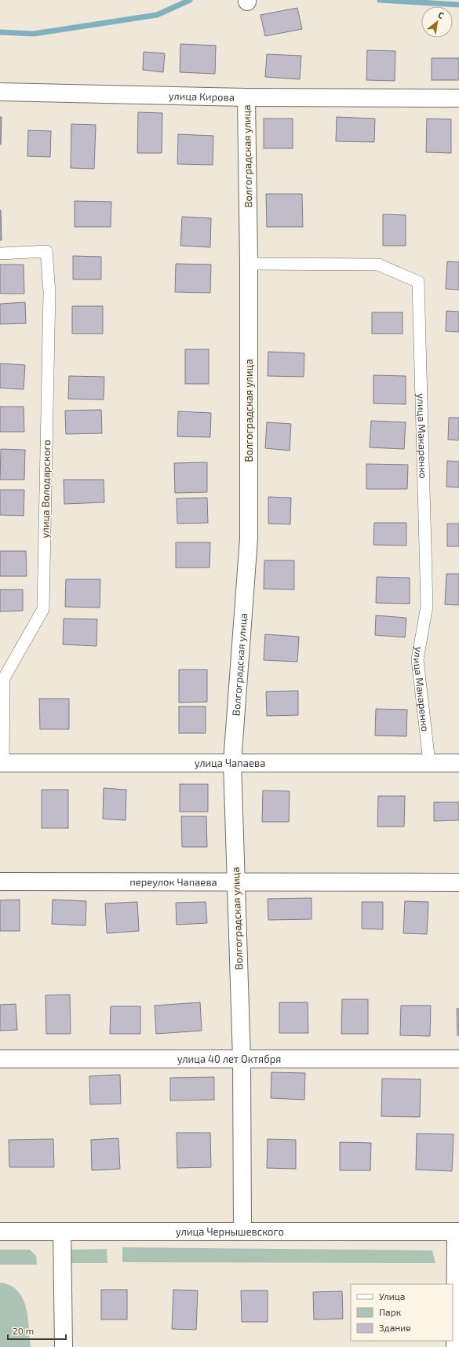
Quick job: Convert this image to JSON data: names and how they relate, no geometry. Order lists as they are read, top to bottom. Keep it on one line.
{"streets":{"street":["улица Кирова","Волгоградская улица","улица Чапаева","переулок Чапаева","улица 40 лет Октября","улица Чернышевского"],"lane":["улица Макаренко","улица Володарского"]},"crossings":[["улица Кирова","Волгоградская улица"],["Волгоградская улица","улица Макаренко"],["Волгоградская улица","улица Чапаева"],["Волгоградская улица","переулок Чапаева"],["Волгоградская улица","улица 40 лет Октября"],["Волгоградская улица","улица Чернышевского"],["улица Макаренко","улица Чапаева"],["улица Володарского","улица Чапаева"]],"legend":["Улица","Парк","Здание"],"scale_bar":"20 m","north":"top right"}
